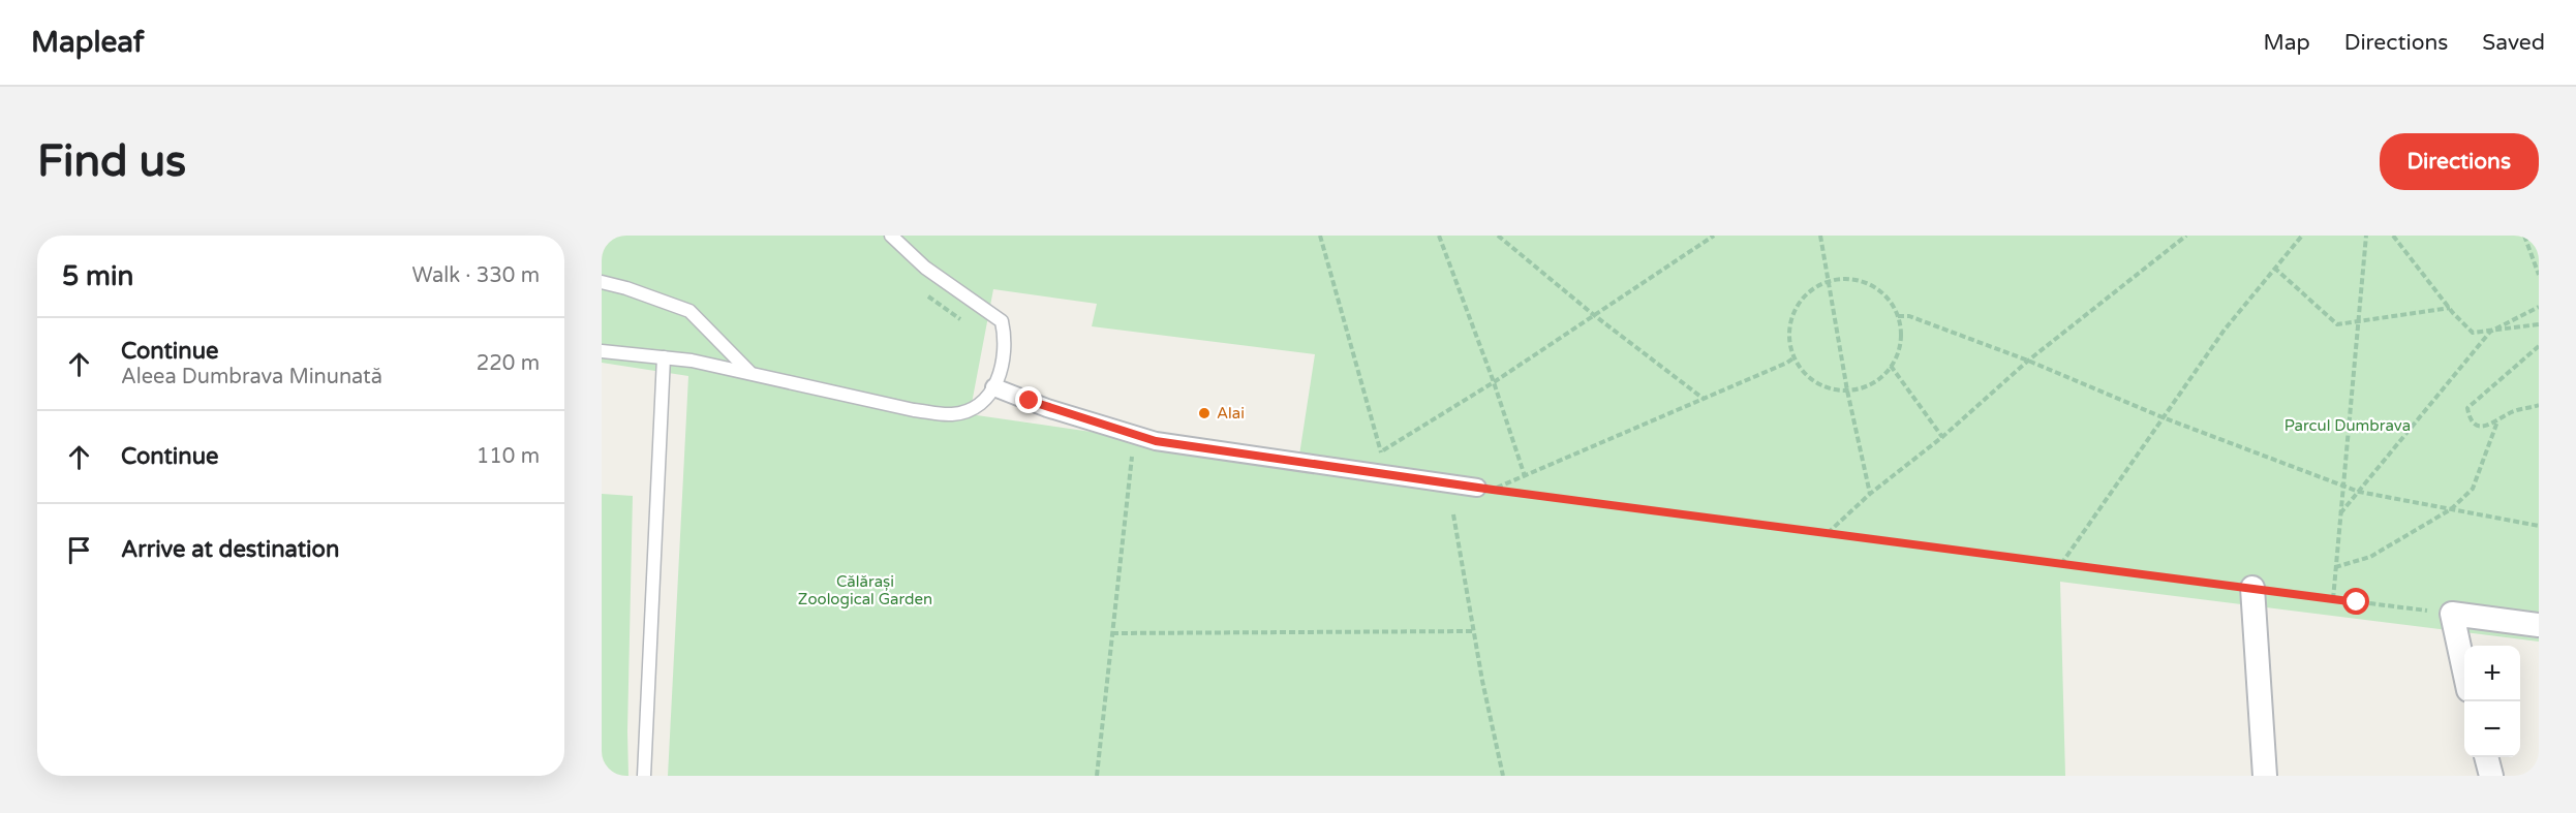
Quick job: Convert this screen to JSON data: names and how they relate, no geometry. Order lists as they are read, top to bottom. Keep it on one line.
{"parks":["Parcul Dumbrava","Călărași Zoological Garden"],"places":["Alai"],"page":{"header":"Mapleaf","nav":["Map","Directions","Saved"],"buttons":"Directions","title":"Find us","heading":["5 min","Walk · 330 m"],"list":[["Continue","Aleea Dumbrava Minunată","220 m"],["Continue","110 m"],"Arrive at destination"],"map_buttons":["+","−"]}}
